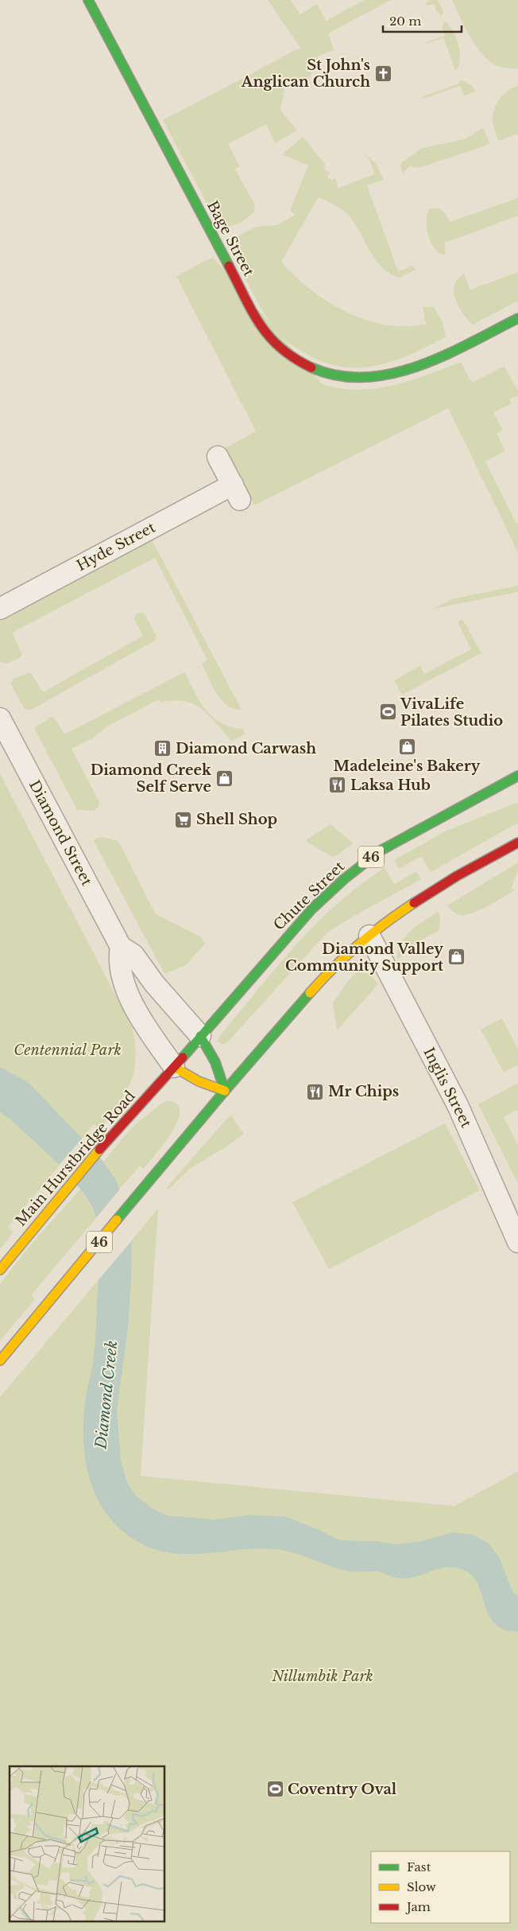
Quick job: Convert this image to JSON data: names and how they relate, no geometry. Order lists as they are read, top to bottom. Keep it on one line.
{"streets":{"main road":["Bage Street","46","Chute Street","Main Hurstbridge Road"],"street":["Hyde Street","Diamond Street","Inglis Street"]},"crossings":[["Diamond Street","Chute Street"],["46","Inglis Street"],["Chute Street","Main Hurstbridge Road"]],"water":["Diamond Creek"],"parks":["Centennial Park","Nillumbik Park"],"places":{"church":["St John's Anglican Church"],"sports":["VivaLife Pilates Studio","Coventry Oval"],"shop":["Madeleine's Bakery","Diamond Creek Self Serve","Diamond Valley Community Support"],"building":["Diamond Carwash"],"restaurant":["Laksa Hub","Mr Chips"],"supermarket":["Shell Shop"]},"legend":["Fast","Slow","Jam"],"scale_bar":"20 m"}
